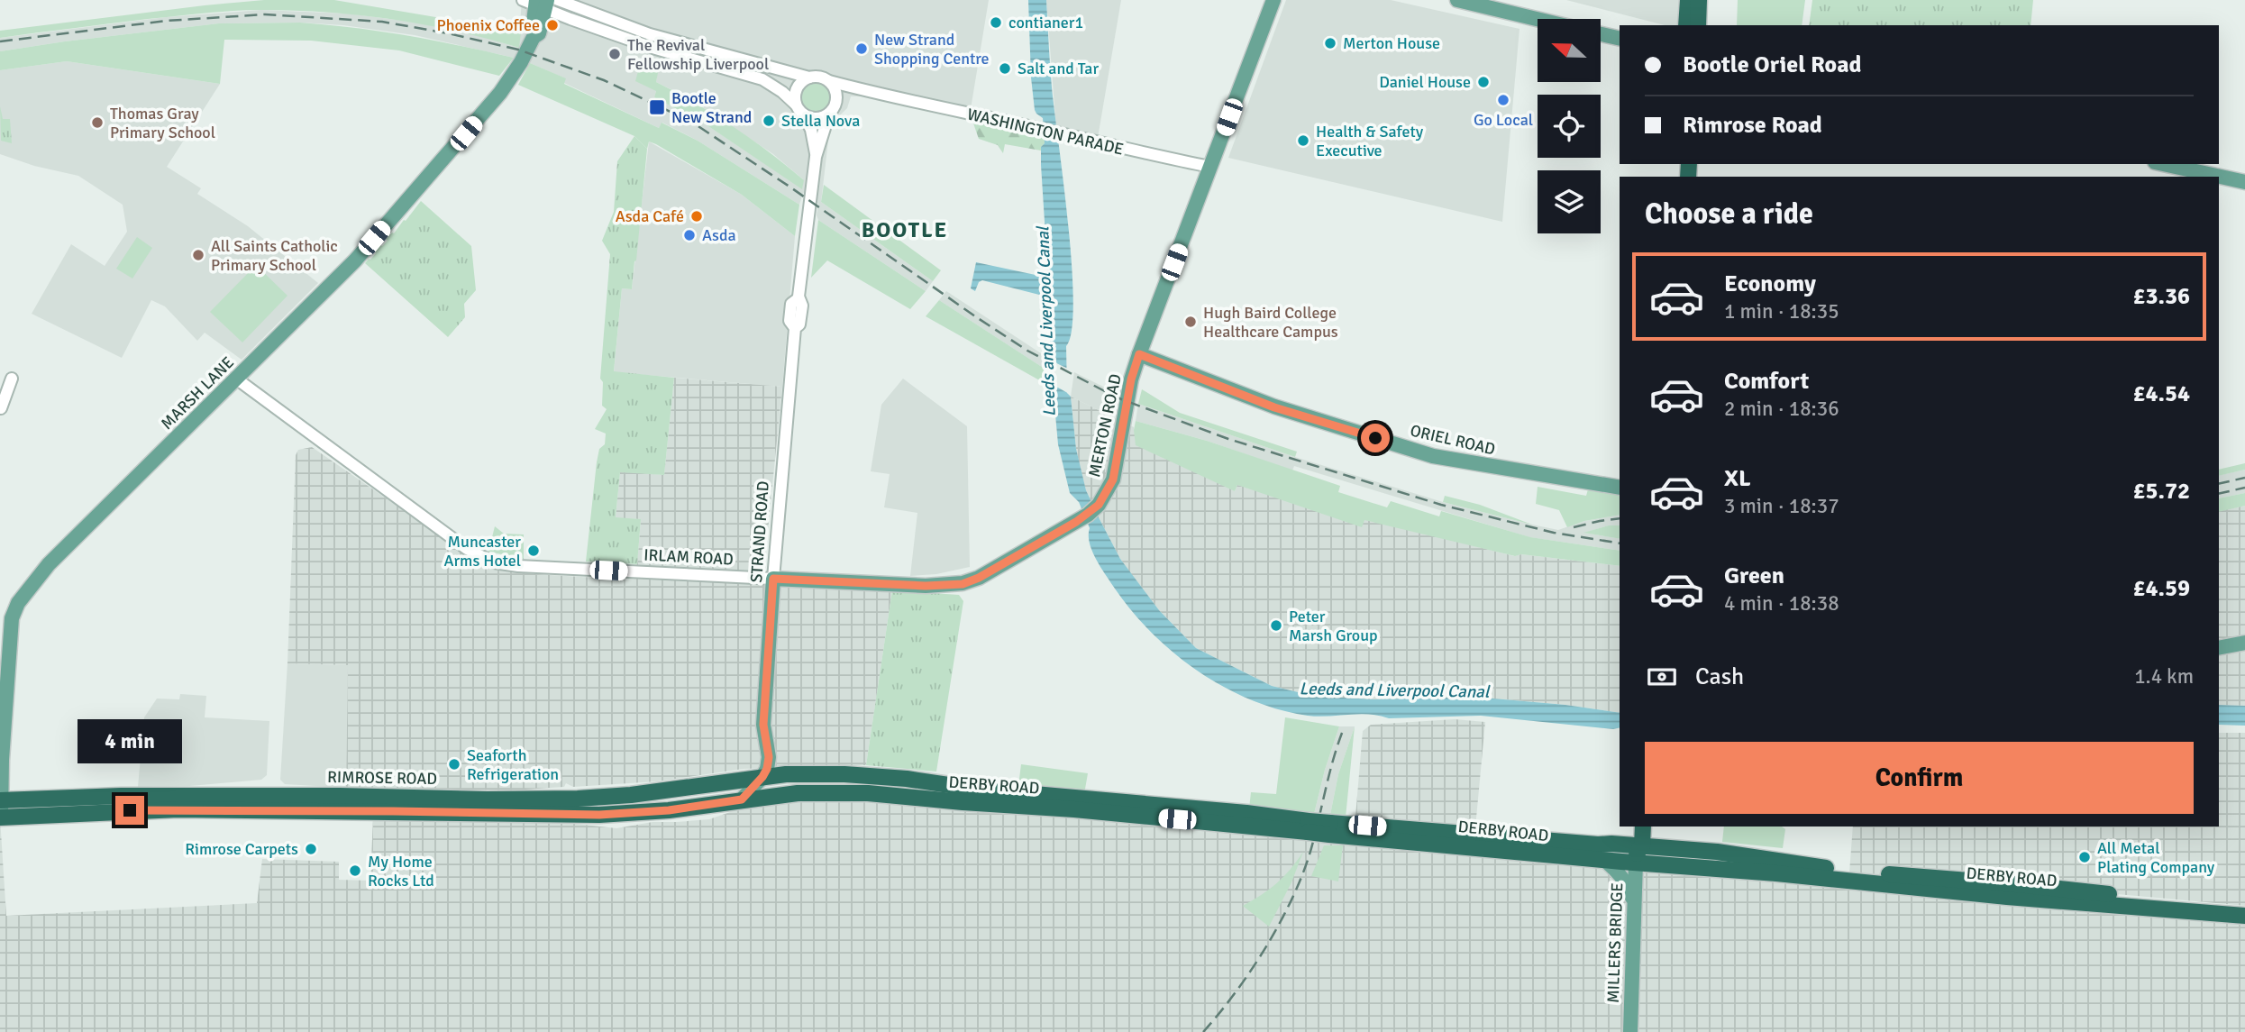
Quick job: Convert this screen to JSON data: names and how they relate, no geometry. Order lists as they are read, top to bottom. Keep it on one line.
{"streets":{"highway":["RIMROSE ROAD","DERBY ROAD","MILLERS BRIDGE"],"main road":["MARSH LANE","MERTON ROAD","ORIEL ROAD","STRAND ROAD","IRLAM ROAD"],"street":["WASHINGTON PARADE"]},"crossings":[["WASHINGTON PARADE","MERTON ROAD"],["WASHINGTON PARADE","STRAND ROAD"],["MARSH LANE","IRLAM ROAD"],["MARSH LANE","RIMROSE ROAD"],["MERTON ROAD","ORIEL ROAD"],["MERTON ROAD","IRLAM ROAD"],["STRAND ROAD","IRLAM ROAD"],["STRAND ROAD","RIMROSE ROAD"],["STRAND ROAD","DERBY ROAD"],["RIMROSE ROAD","DERBY ROAD"],["DERBY ROAD","MILLERS BRIDGE"]],"districts":["BOOTLE"],"water":["Leeds and Liverpool Canal"],"places":{"other":["contianer1","Phoenix Coffee","Merton House","New Strand Shopping Centre","The Revival Fellowship Liverpool","Salt and Tar","Daniel House","Go Local","Stella Nova","Thomas Gray Primary School","Health & Safety Executive","Asda Café","Asda","All Saints Catholic Primary School","Hugh Baird College Healthcare Campus","Muncaster Arms Hotel","Peter Marsh Group","Seaforth Refrigeration","Rimrose Carpets","All Metal Plating Company","My Home Rocks Ltd"],"transit":["Bootle New Strand"]},"north":"left","page":{"banner":["Bootle Oriel Road","Rimrose Road"],"heading":"Choose a ride","list":[{"name":"Economy","note":"1 min · 18:35","value":"£3.36"},{"name":"Comfort","note":"2 min · 18:36","value":"£4.54"},{"name":"XL","note":"3 min · 18:37","value":"£5.72"},{"name":"Green","note":"4 min · 18:38","value":"£4.59"}],"pay":["Cash","1.4 km"],"bubble":"4 min","buttons":"Confirm"}}
